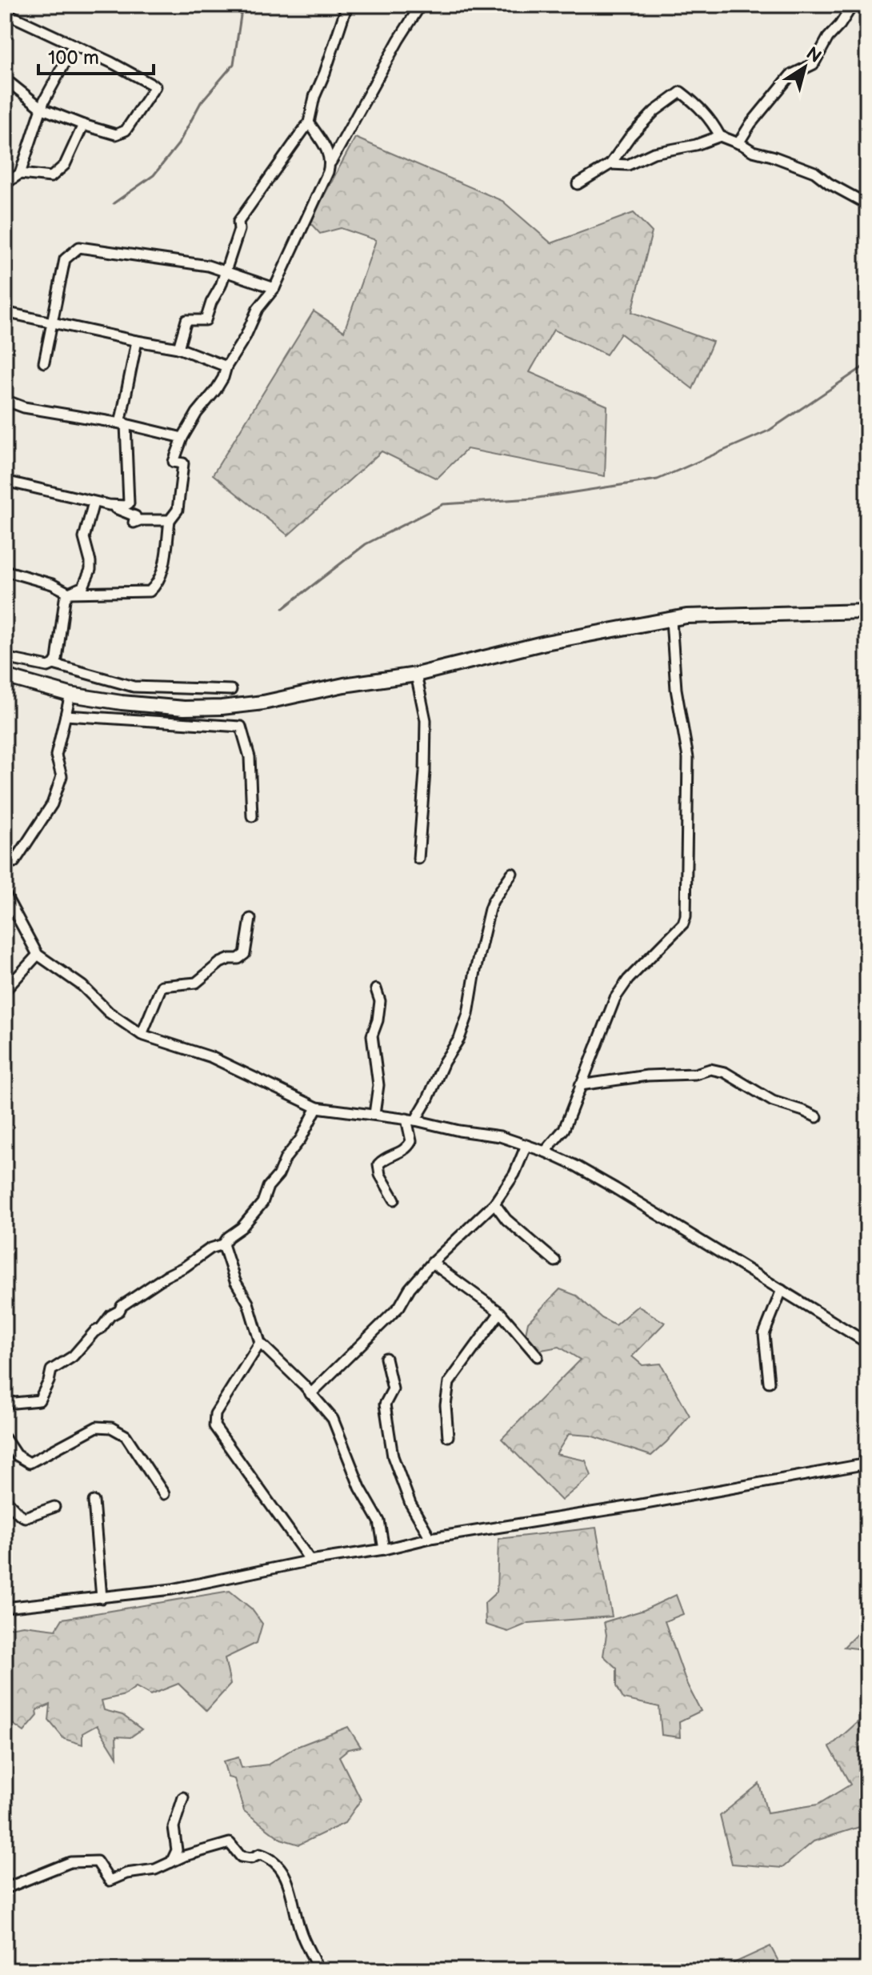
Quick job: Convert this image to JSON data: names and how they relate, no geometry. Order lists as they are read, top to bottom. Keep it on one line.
{"scale_bar":"100 m","north":"top right"}
